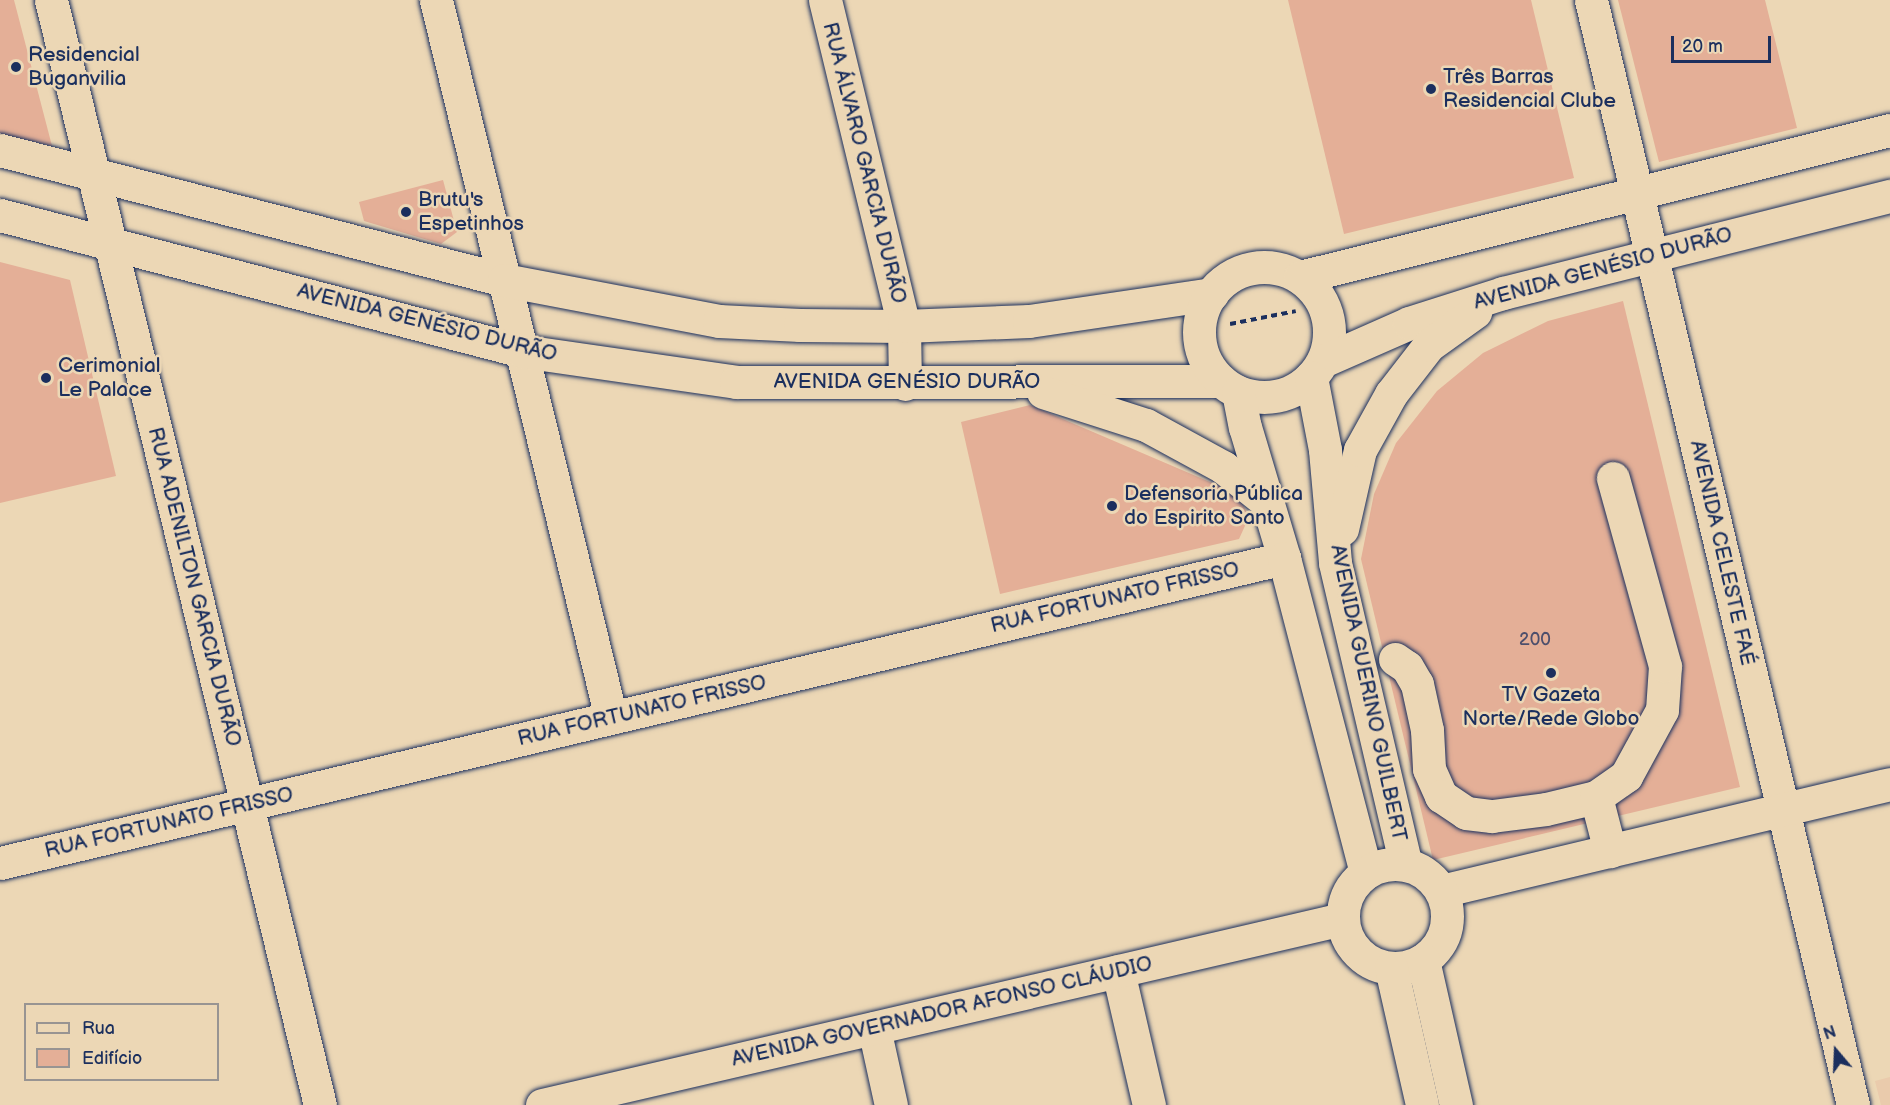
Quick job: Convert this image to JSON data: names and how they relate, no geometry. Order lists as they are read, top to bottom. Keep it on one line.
{"streets":{"main road":["RUA ÁLVARO GARCIA DURÃO","AVENIDA GENÉSIO DURÃO","AVENIDA CELESTE FAÉ","RUA ADENILTON GARCIA DURÃO","RUA FORTUNATO FRISSO","AVENIDA GUERINO GUILBERT","AVENIDA GOVERNADOR AFONSO CLÁUDIO"]},"crossings":[["RUA ÁLVARO GARCIA DURÃO","AVENIDA GENÉSIO DURÃO"],["AVENIDA GENÉSIO DURÃO","AVENIDA CELESTE FAÉ"],["AVENIDA GENÉSIO DURÃO","RUA ADENILTON GARCIA DURÃO"],["AVENIDA GENÉSIO DURÃO","AVENIDA GUERINO GUILBERT"],["RUA ADENILTON GARCIA DURÃO","RUA FORTUNATO FRISSO"],["RUA FORTUNATO FRISSO","AVENIDA GUERINO GUILBERT"],["AVENIDA GUERINO GUILBERT","AVENIDA GOVERNADOR AFONSO CLÁUDIO"]],"places":["Residencial Buganvilia","Três Barras Residencial Clube","Brutu's Espetinhos","Cerimonial Le Palace","Defensoria Pública do Espirito Santo","TV Gazeta Norte/Rede Globo"],"house_numbers":["200"],"legend":["Rua","Edifício"],"scale_bar":"20 m","north":"top"}
